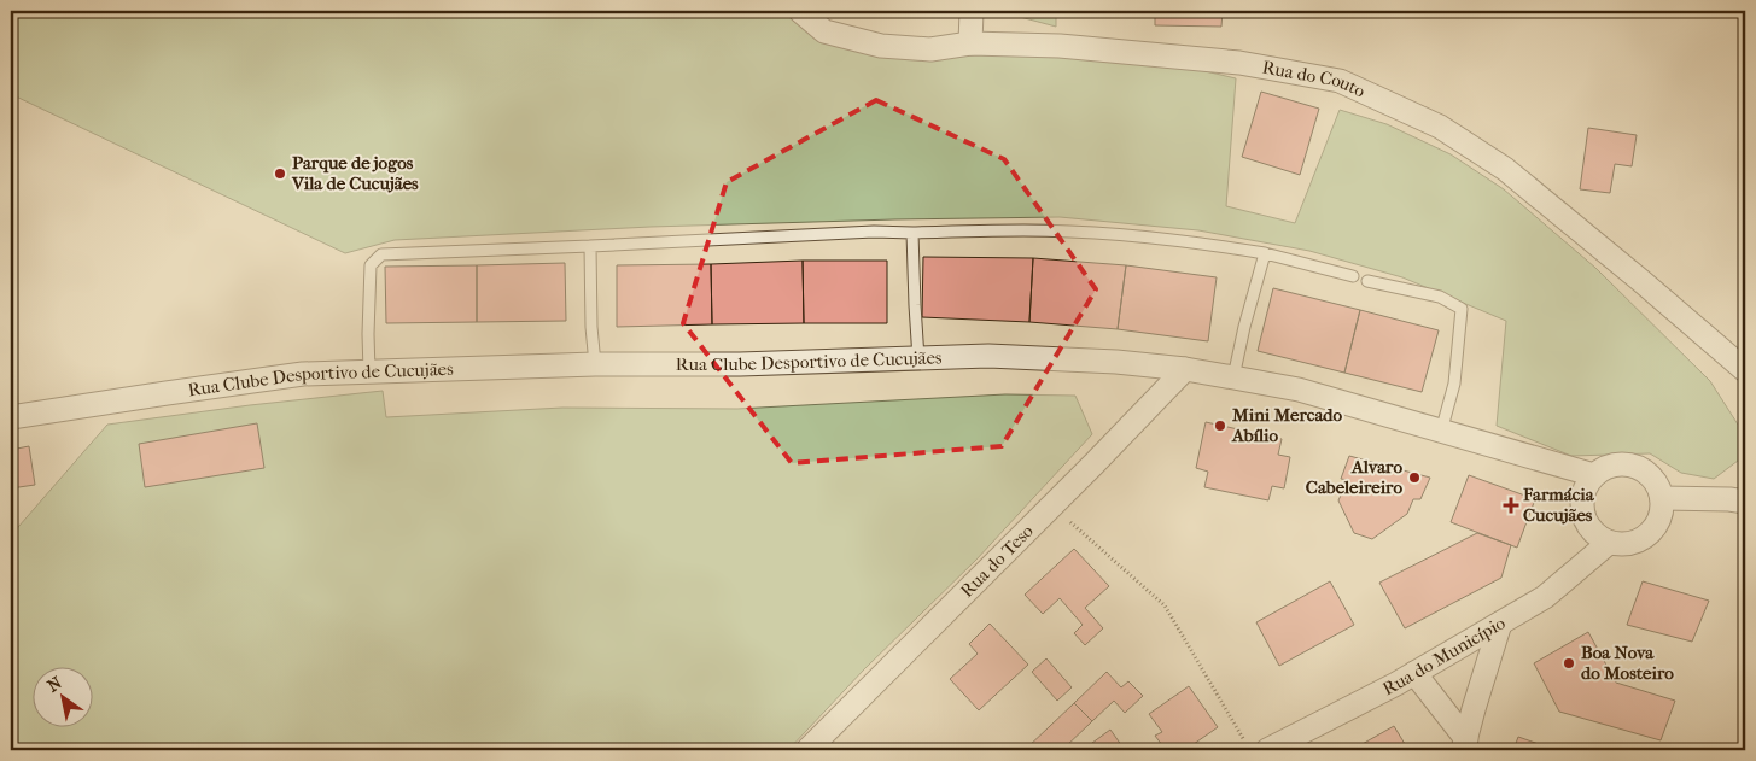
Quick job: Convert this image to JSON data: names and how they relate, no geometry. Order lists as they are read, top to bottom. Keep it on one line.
{"streets":{"street":["Rua do Couto","Rua Clube Desportivo de Cucujães","Rua do Teso","Rua do Município"]},"crossings":[["Rua Clube Desportivo de Cucujães","Rua do Teso"],["Rua Clube Desportivo de Cucujães","Rua do Município"]],"places":{"other":["Parque de jogos Vila de Cucujães","Mini Mercado Abílio","Alvaro Cabeleireiro","Boa Nova do Mosteiro"],"health":["Farmácia Cucujães"]},"north":"top left"}
